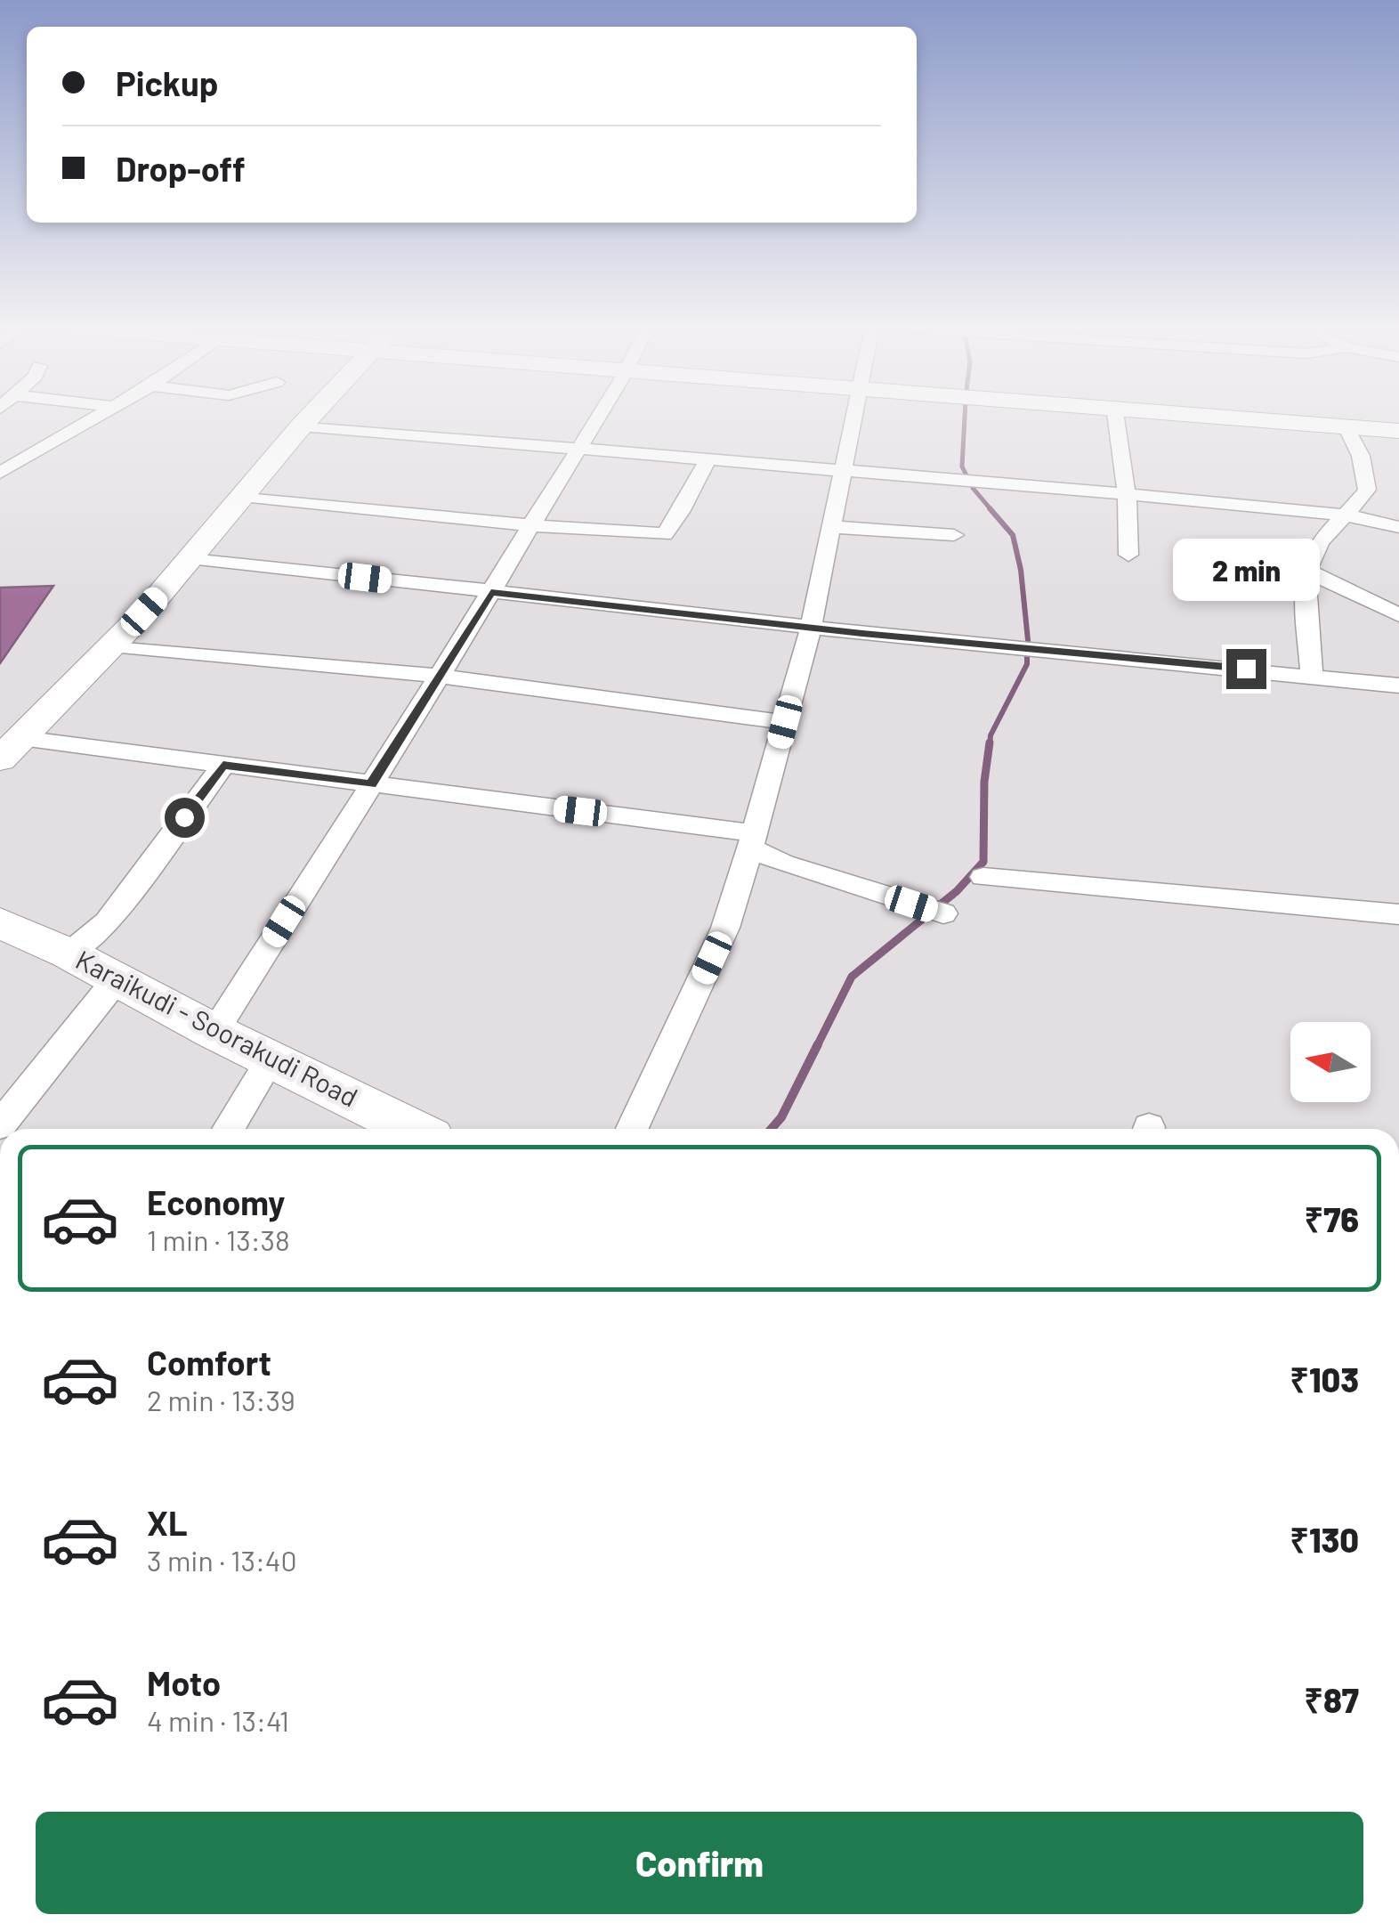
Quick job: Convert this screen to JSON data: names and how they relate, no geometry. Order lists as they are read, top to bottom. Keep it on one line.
{"streets":{"street":["Karaikudi - Soorakudi Road"]},"north":"left","page":{"banner":["Pickup","Drop-off"],"bubble":"2 min","list":[{"name":"Economy","note":"1 min · 13:38","value":"₹76"},{"name":"Comfort","note":"2 min · 13:39","value":"₹103"},{"name":"XL","note":"3 min · 13:40","value":"₹130"},{"name":"Moto","note":"4 min · 13:41","value":"₹87"}],"buttons":"Confirm"}}
